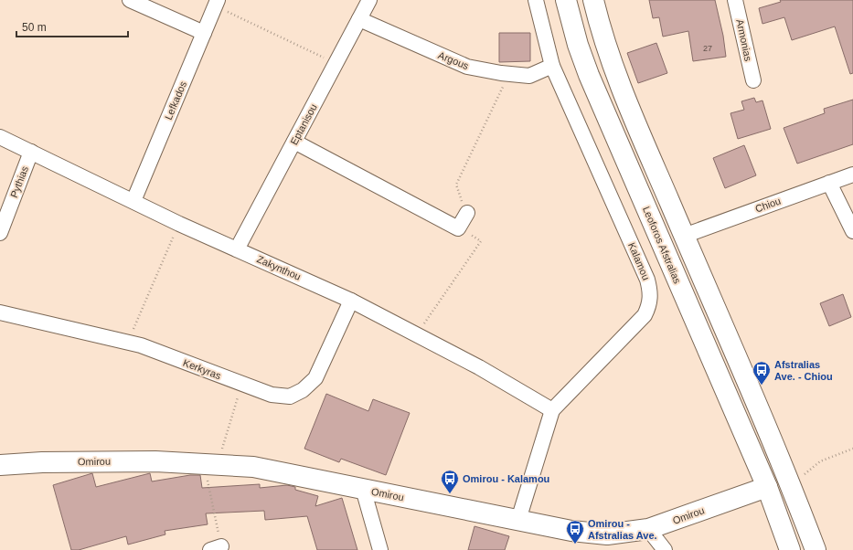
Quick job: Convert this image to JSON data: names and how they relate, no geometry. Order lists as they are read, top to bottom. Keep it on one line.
{"streets":{"main road":["Leoforos Afstralias","Omirou"],"street":["Armonias","Argous","Lefkados","Eptanisou","Pythias","Chiou","Kalamou","Zakynthou","Kerkyras"]},"crossings":[["Argous","Eptanisou"],["Argous","Kalamou"],["Lefkados","Zakynthou"],["Eptanisou","Zakynthou"],["Pythias","Zakynthou"],["Leoforos Afstralias","Omirou"],["Kalamou","Zakynthou"],["Kalamou","Omirou"],["Zakynthou","Kerkyras"]],"places":{"bus stop":["Afstralias Ave. - Chiou","Omirou - Kalamou","Omirou - Afstralias Ave."]},"house_numbers":["27"],"scale_bar":"50 m"}
